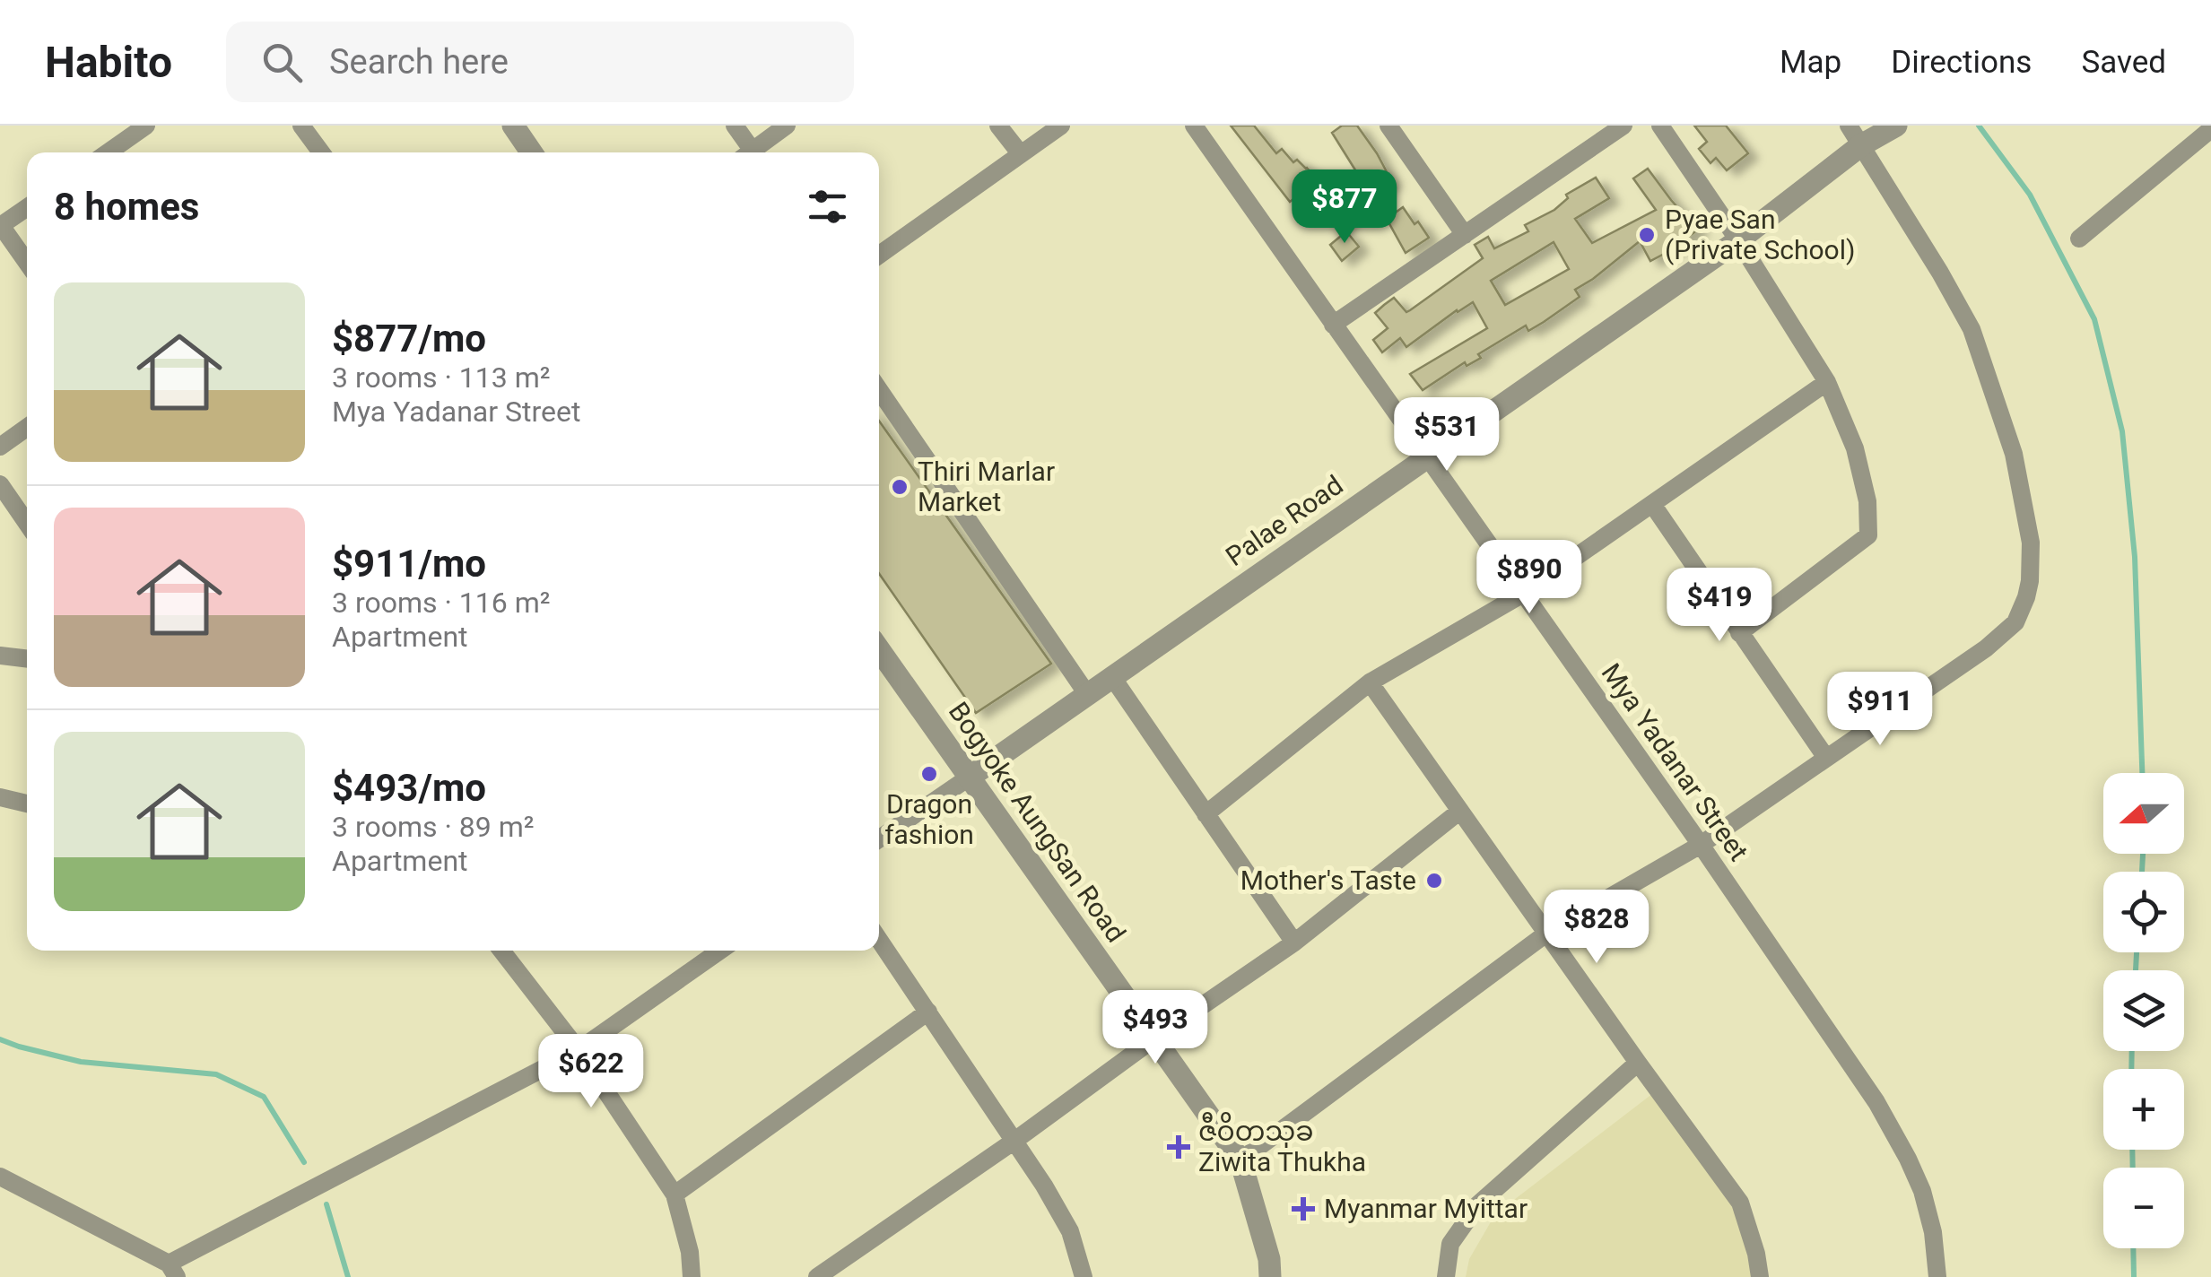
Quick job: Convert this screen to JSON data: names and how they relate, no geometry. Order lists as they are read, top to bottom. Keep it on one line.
{"streets":{"street":["Palae Road","Mya Yadanar Street","Bogyoke AungSan Road"]},"crossings":[["Palae Road","Mya Yadanar Street"],["Palae Road","Bogyoke AungSan Road"]],"places":{"other":["Pyae San (Private School)","Thiri Marlar Market","Dragon fashion","Mother's Taste"],"health":["ဇီဝိတသုခ Ziwita Thukha","Myanmar Myittar"]},"north":"left","page":{"header":"Habito","search":"Search here","nav":["Map","Directions","Saved"],"heading":"8 homes","price":["$877","$531","$890","$419","$911","$828","$493","$622"],"list":[{"name":"$877/mo","note":"3 rooms · 113 m² · Mya Yadanar Street"},{"name":"$911/mo","note":"3 rooms · 116 m² · Apartment"},{"name":"$493/mo","note":"3 rooms · 89 m² · Apartment"}],"map_buttons":["+","−"]}}
